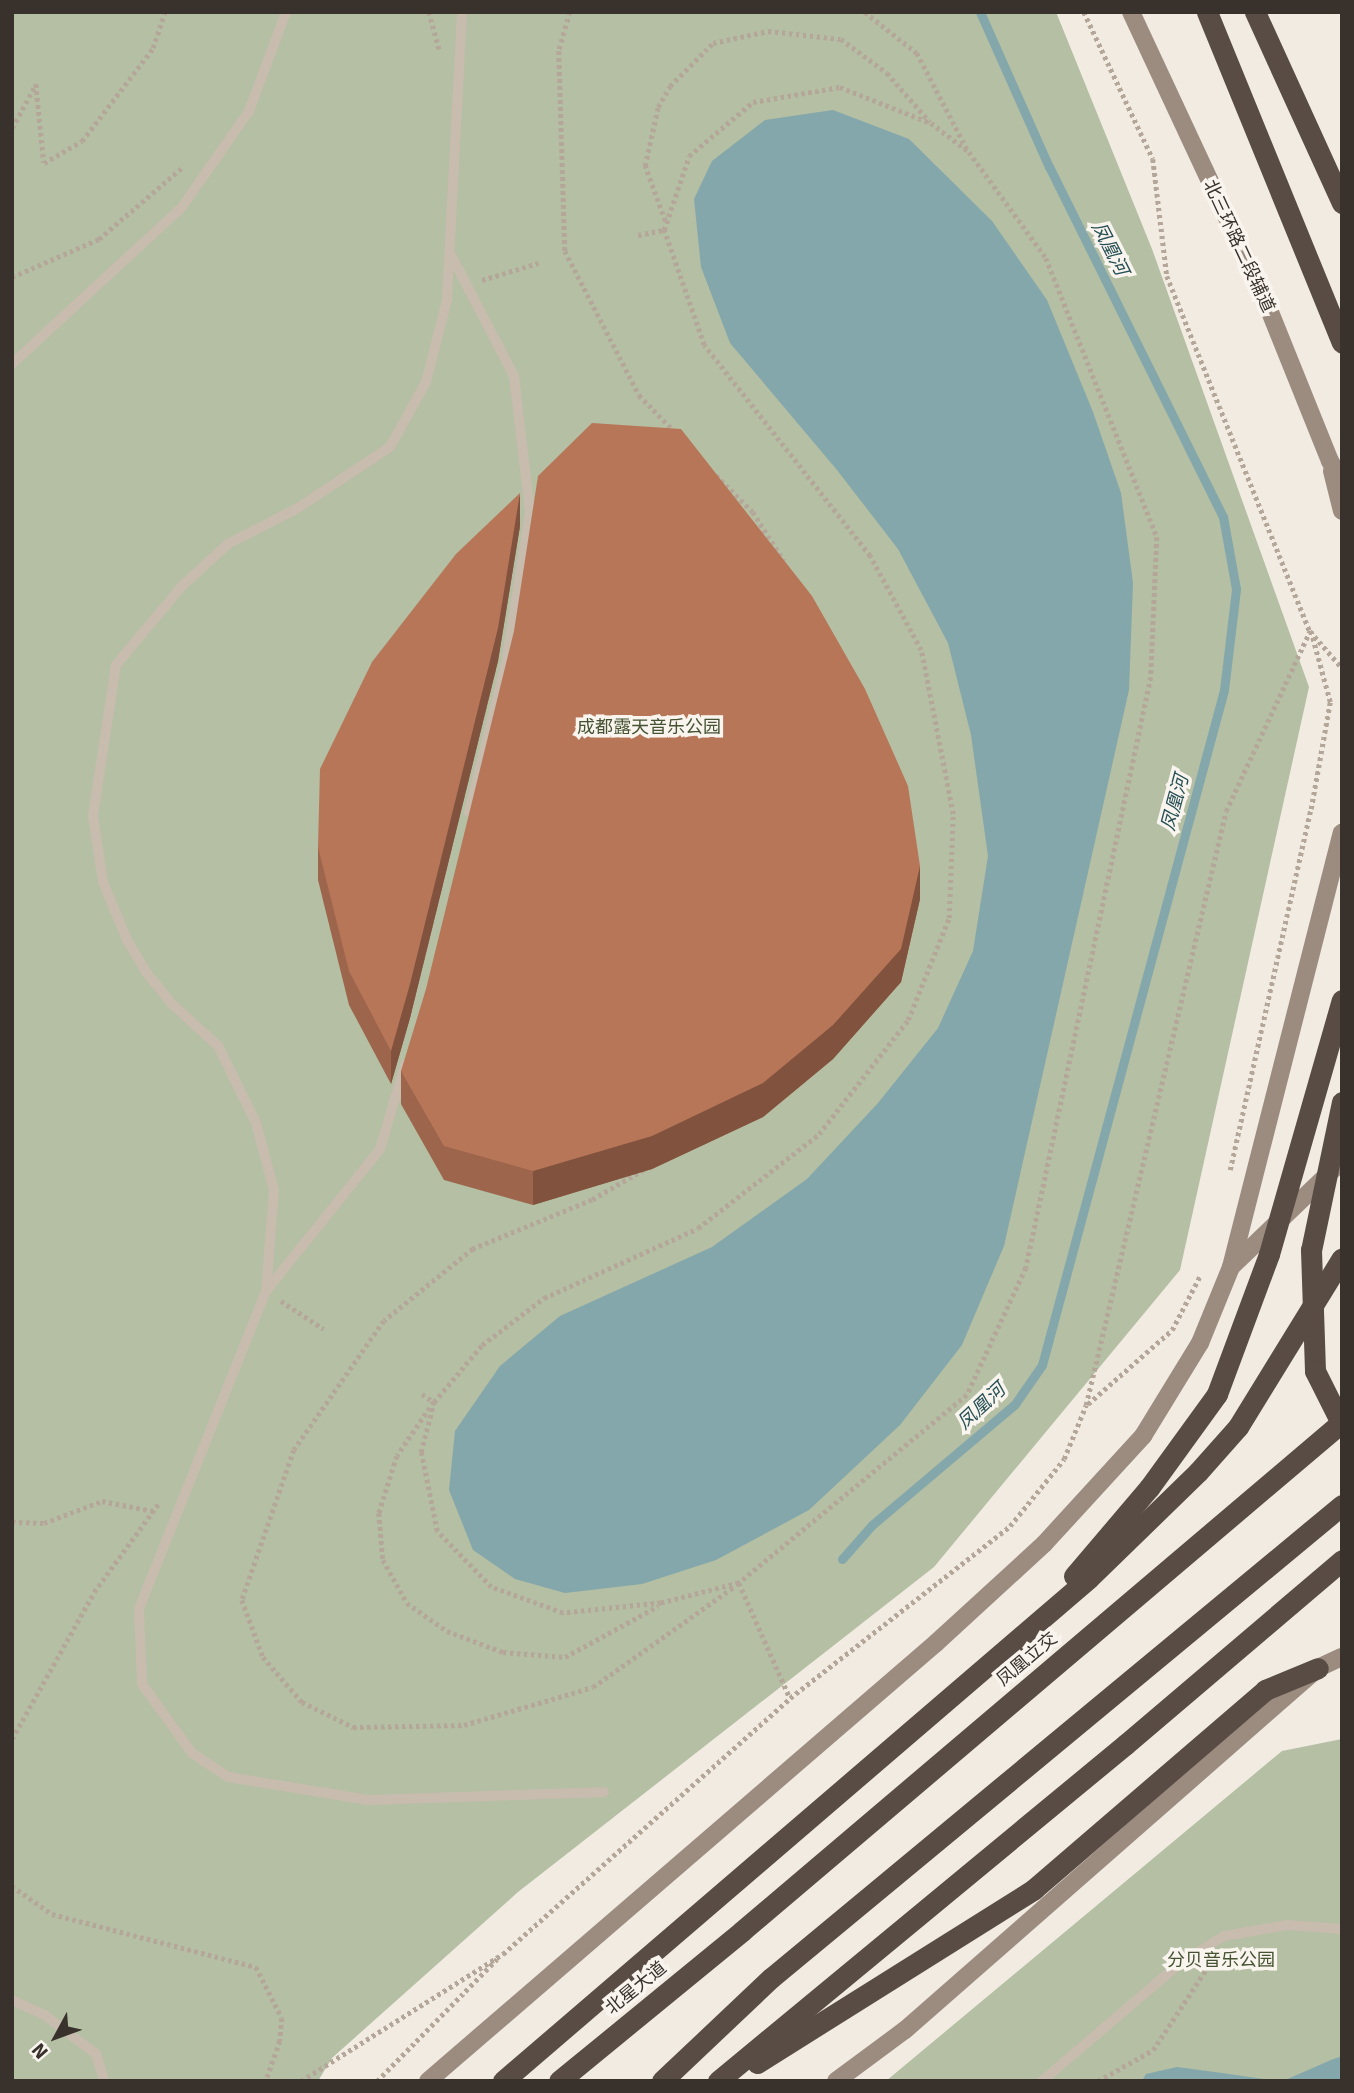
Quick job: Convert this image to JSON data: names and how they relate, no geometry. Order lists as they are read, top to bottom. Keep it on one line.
{"streets":{"highway":["凤凰立交","北星大道"],"street":["北三环路二段辅道"]},"crossings":[["凤凰立交","北星大道"]],"water":["凤凰河"],"parks":["成都露天音乐公园","分贝音乐公园"],"north":"bottom left"}
